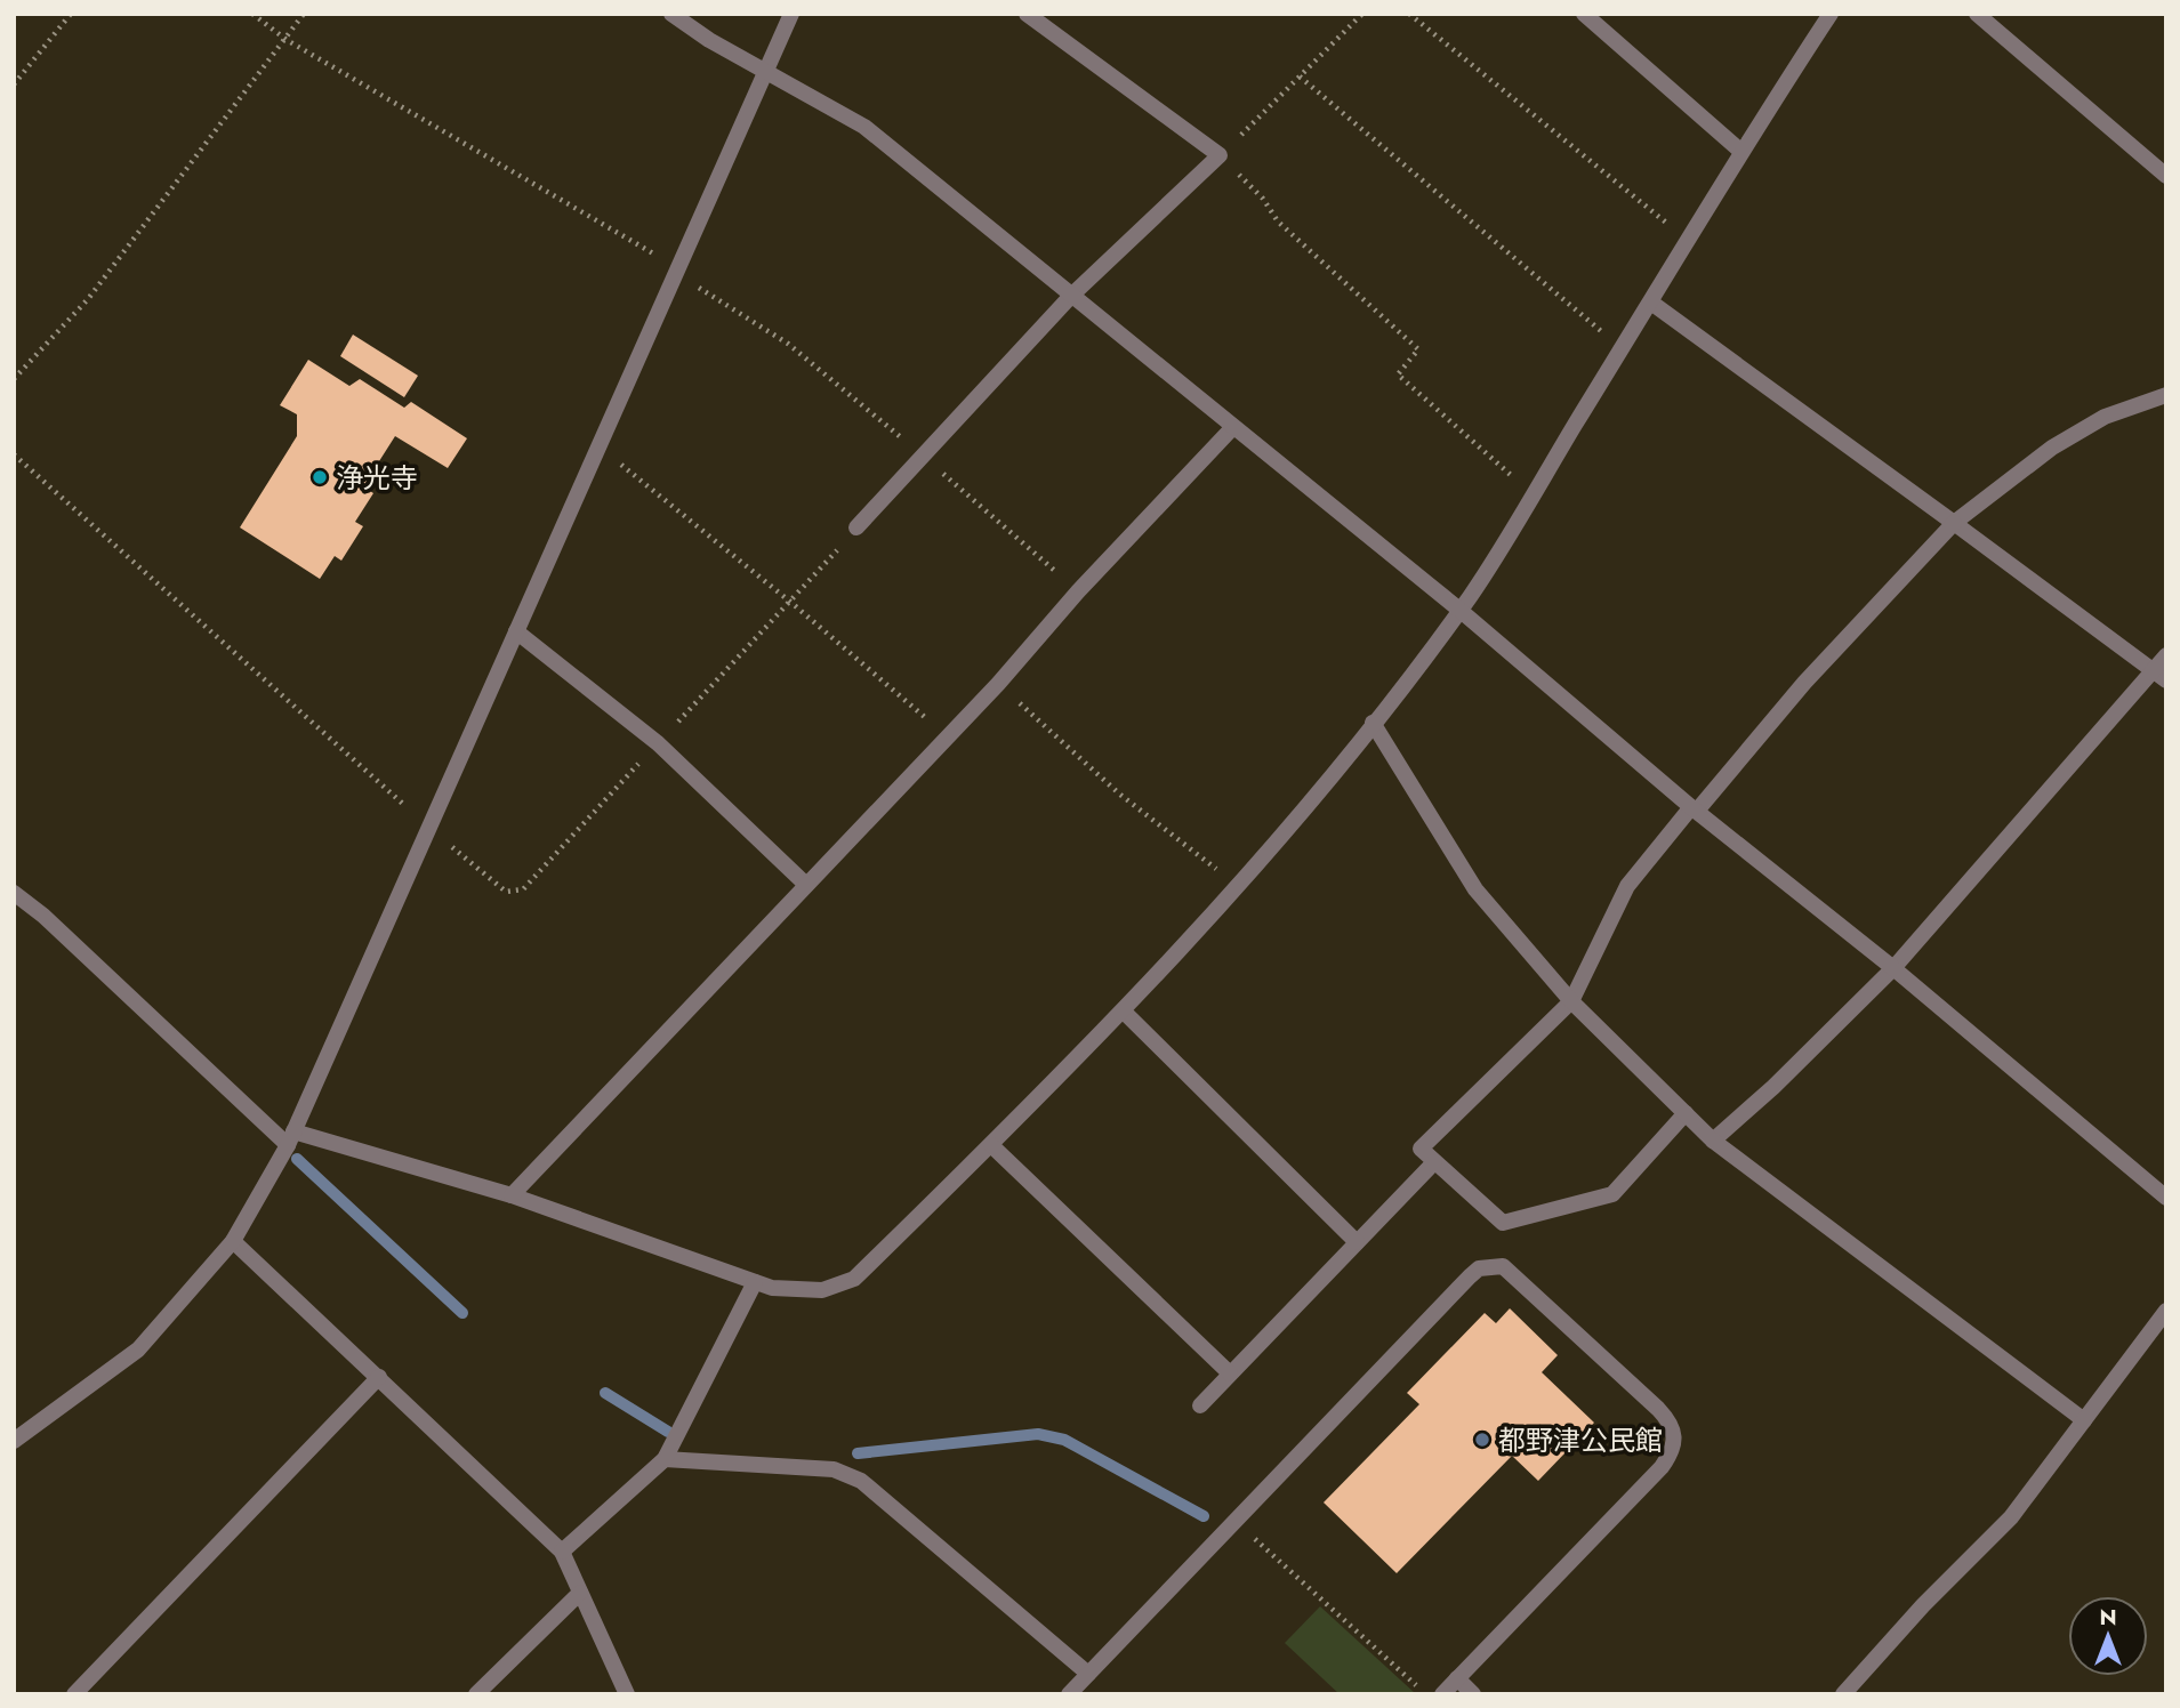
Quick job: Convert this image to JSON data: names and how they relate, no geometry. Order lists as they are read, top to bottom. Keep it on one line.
{"places":["浄光寺","都野津公民館"],"north":"top"}
